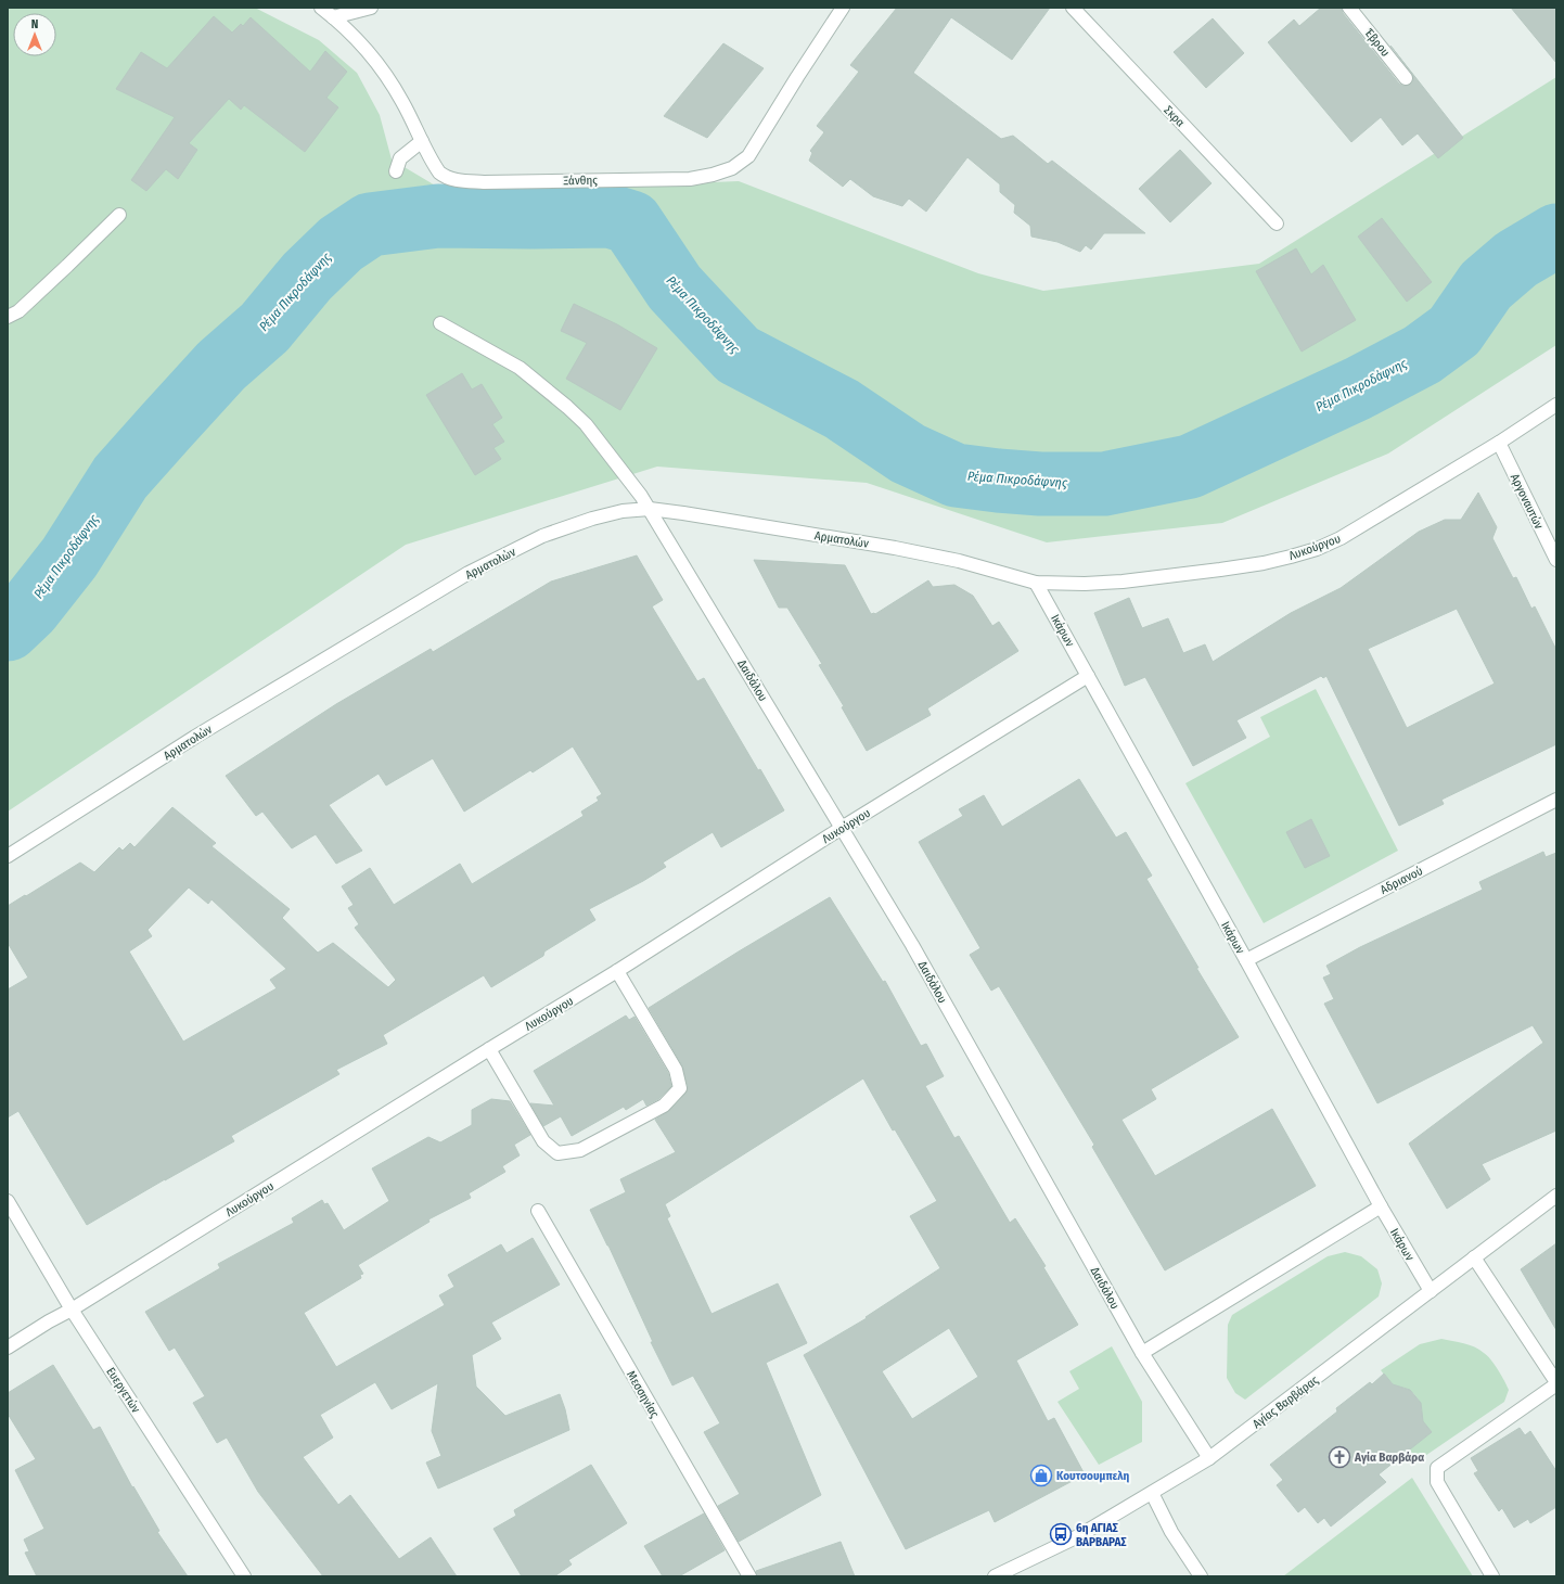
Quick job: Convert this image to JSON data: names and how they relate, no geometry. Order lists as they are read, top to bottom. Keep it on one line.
{"streets":{"street":["Έβρου","Σκρα","Ξάνθης","Αργοναυτών","Αρματολών","Λυκούργου","Ικάρων","Δαιδάλου","Αδριανού","Ευεργετών","Μεσσηνίας","Αγίας Βαρβάρας"]},"crossings":[["Αργοναυτών","Λυκούργου"],["Αρματολών","Λυκούργου"],["Αρματολών","Ικάρων"],["Αρματολών","Δαιδάλου"],["Λυκούργου","Ικάρων"],["Λυκούργου","Δαιδάλου"],["Λυκούργου","Ευεργετών"],["Ικάρων","Αδριανού"],["Ικάρων","Αγίας Βαρβάρας"],["Δαιδάλου","Αγίας Βαρβάρας"]],"water":["Ρέμα Πικροδάφνης"],"places":{"church":["Αγία Βαρβάρα"],"shop":["Κουτσουμπελη"],"bus stop":["6η ΑΓΙΑΣ ΒΑΡΒΑΡΑΣ"]},"north":"top"}
